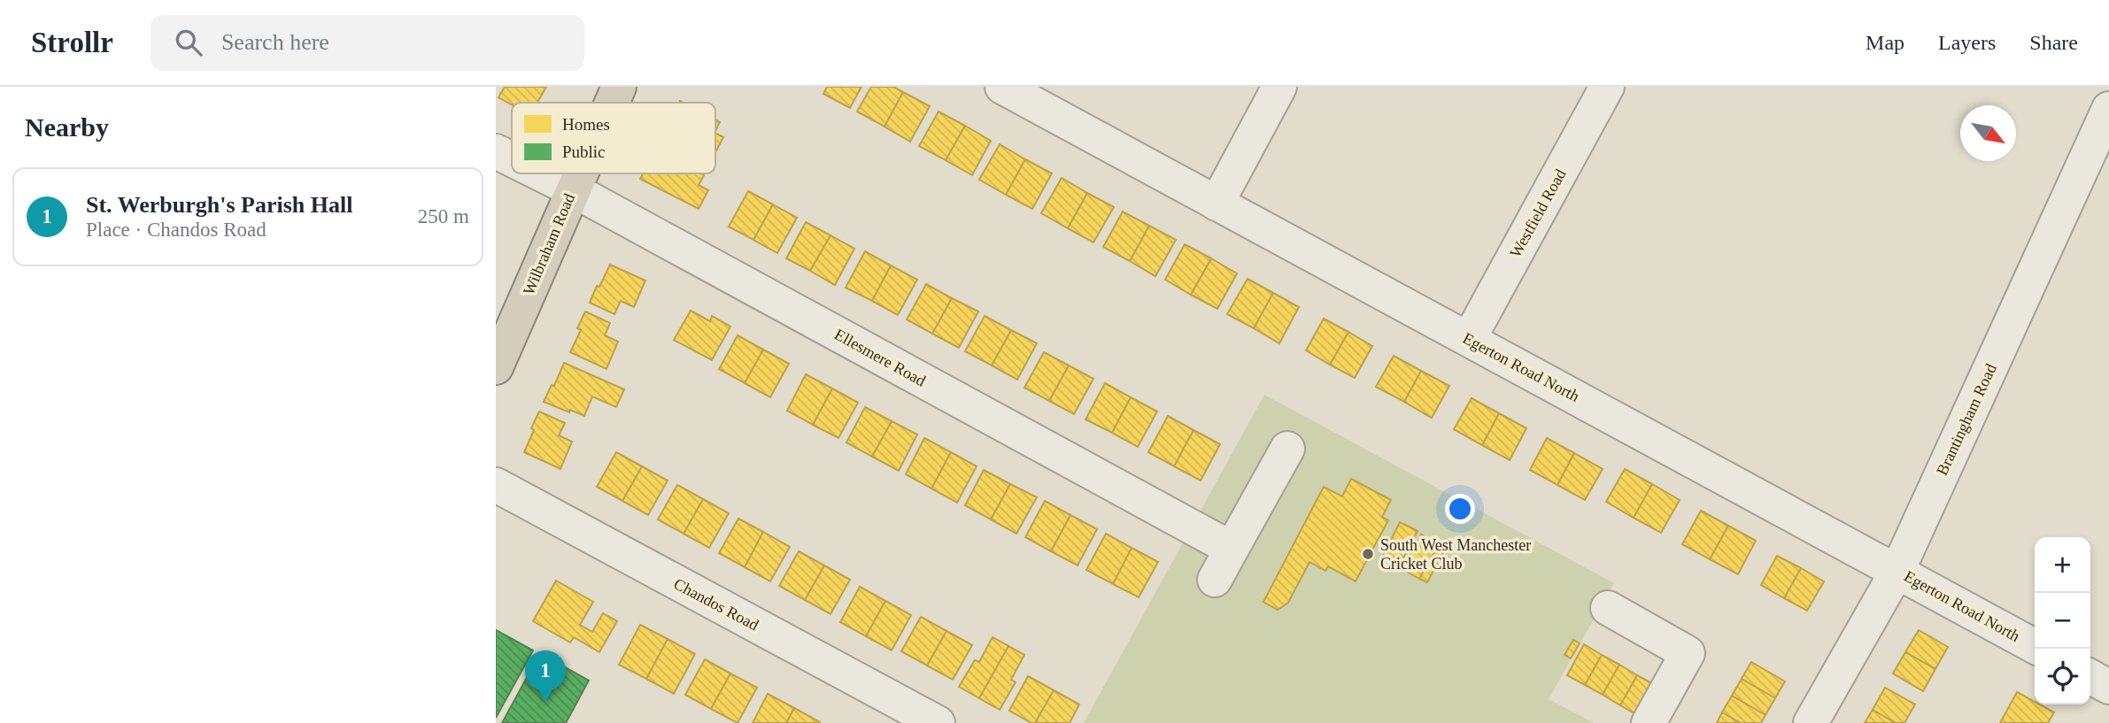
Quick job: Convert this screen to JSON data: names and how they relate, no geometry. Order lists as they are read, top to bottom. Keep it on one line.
{"streets":{"highway":["Wilbraham Road"],"street":["Westfield Road","Ellesmere Road","Egerton Road North","Brantingham Road","Chandos Road"]},"crossings":[["Westfield Road","Egerton Road North"],["Wilbraham Road","Ellesmere Road"],["Egerton Road North","Brantingham Road"]],"places":["South West Manchester Cricket Club"],"legend":["Homes","Public"],"north":"bottom right","page":{"header":"Strollr","search":"Search here","nav":["Map","Layers","Share"],"heading":"Nearby","list":[{"mark":"1","name":"St. Werburgh's Parish Hall","note":"Place · Chandos Road","value":"250 m"}],"map_buttons":["+","−"],"pins":"1"}}
